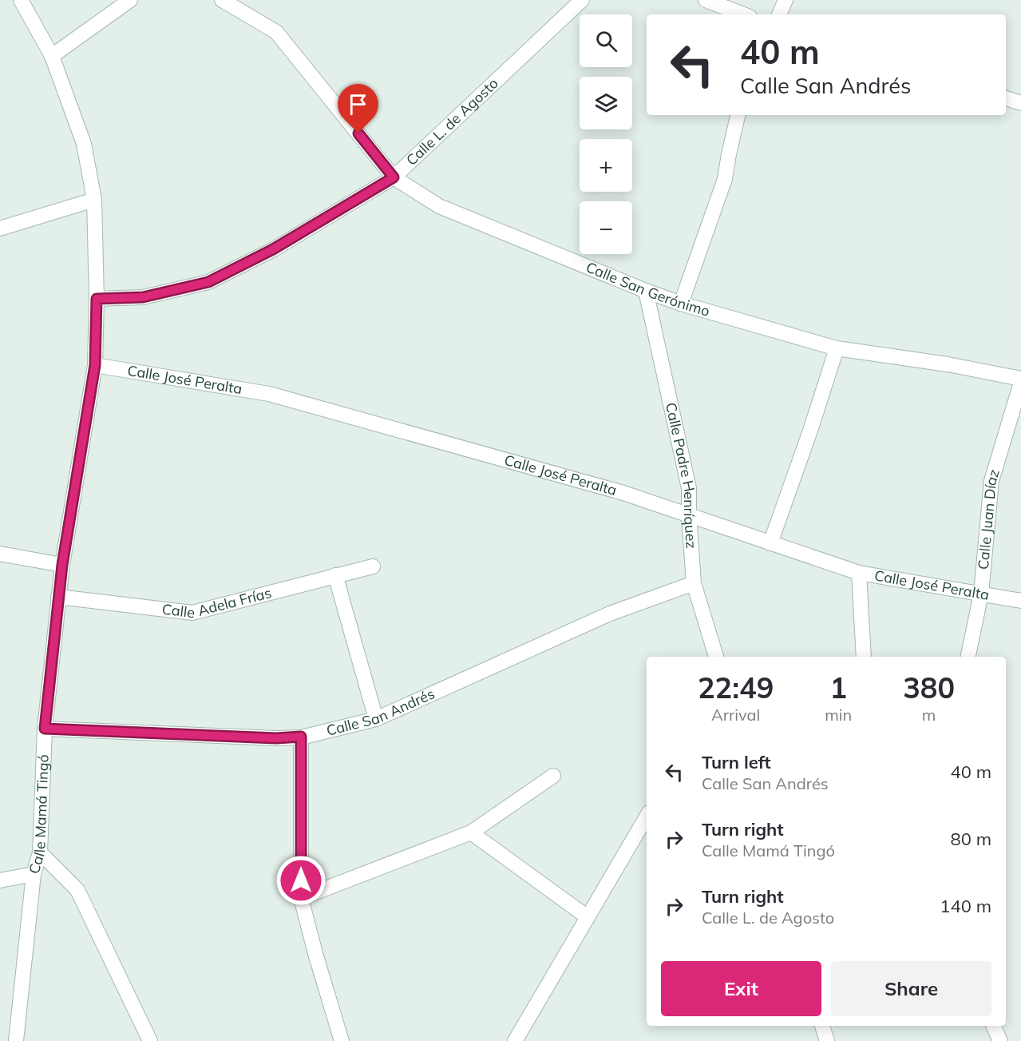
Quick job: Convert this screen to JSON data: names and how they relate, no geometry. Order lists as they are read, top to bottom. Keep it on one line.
{"streets":{"street":["Calle L. de Agosto","Calle San Gerónimo","Calle José Peralta","Calle Padre Henríquez","Calle Juan Díaz","Calle Adela Frías","Calle San Andrés","Calle Mamá Tingó"]},"crossings":[["Calle L. de Agosto","Calle San Gerónimo"],["Calle L. de Agosto","Calle Mamá Tingó"],["Calle San Gerónimo","Calle Padre Henríquez"],["Calle San Gerónimo","Calle Juan Díaz"],["Calle José Peralta","Calle Padre Henríquez"],["Calle José Peralta","Calle Juan Díaz"],["Calle José Peralta","Calle Mamá Tingó"],["Calle Padre Henríquez","Calle San Andrés"],["Calle Adela Frías","Calle Mamá Tingó"],["Calle San Andrés","Calle Mamá Tingó"]],"page":{"map_buttons":["+","−"],"turn":["40 m","Calle San Andrés"],"eta":["22:49","Arrival","1","min","380","m"],"list":[{"name":"Turn left","note":"Calle San Andrés","value":"40 m"},{"name":"Turn right","note":"Calle Mamá Tingó","value":"80 m"},{"name":"Turn right","note":"Calle L. de Agosto","value":"140 m"}],"buttons":["Exit","Share"]}}
